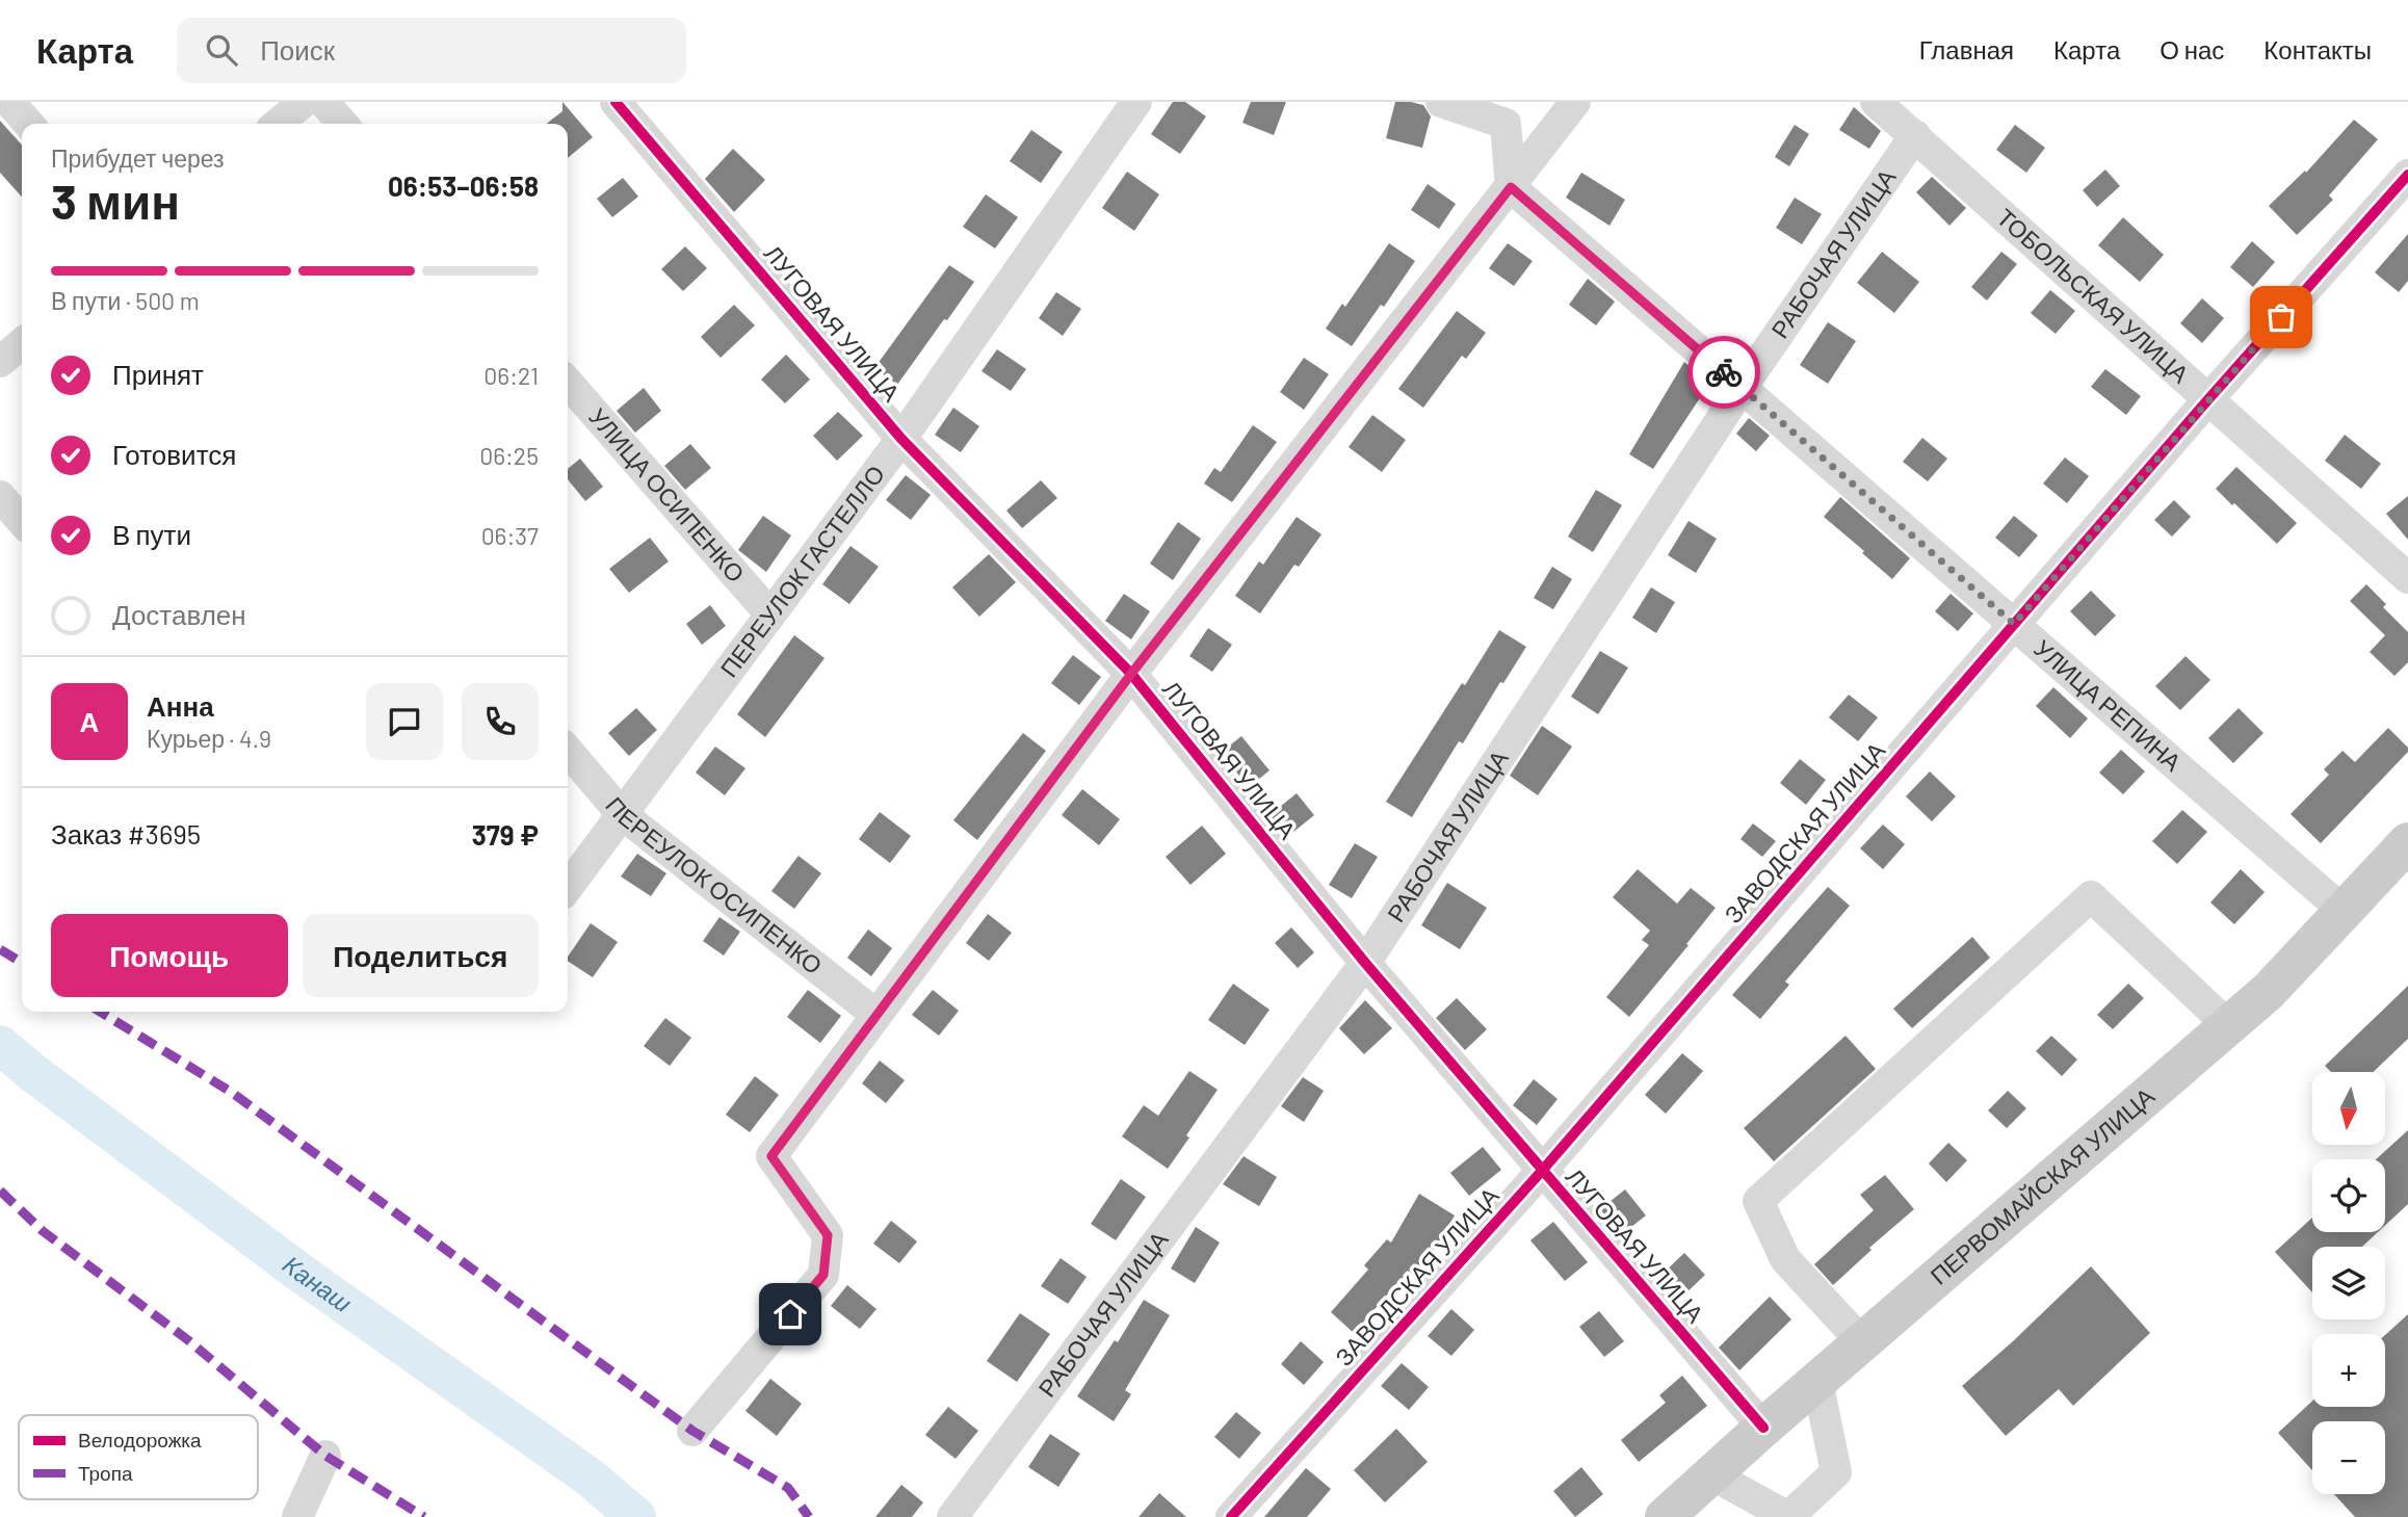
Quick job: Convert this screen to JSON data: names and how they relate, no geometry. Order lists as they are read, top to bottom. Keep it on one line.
{"streets":{"main road":["ПЕРВОМАЙСКАЯ УЛИЦА"],"street":["РАБОЧАЯ УЛИЦА","ТОБОЛЬСКАЯ УЛИЦА","ЛУГОВАЯ УЛИЦА","УЛИЦА ОСИПЕНКО","ПЕРЕУЛОК ГАСТЕЛЛО","УЛИЦА РЕПИНА","ЗАВОДСКАЯ УЛИЦА","ПЕРЕУЛОК ОСИПЕНКО"]},"crossings":[["РАБОЧАЯ УЛИЦА","ТОБОЛЬСКАЯ УЛИЦА"],["РАБОЧАЯ УЛИЦА","ЛУГОВАЯ УЛИЦА"],["РАБОЧАЯ УЛИЦА","УЛИЦА РЕПИНА"],["ТОБОЛЬСКАЯ УЛИЦА","ЗАВОДСКАЯ УЛИЦА"],["ЛУГОВАЯ УЛИЦА","ПЕРЕУЛОК ГАСТЕЛЛО"],["ЛУГОВАЯ УЛИЦА","ЗАВОДСКАЯ УЛИЦА"],["ЛУГОВАЯ УЛИЦА","ПЕРВОМАЙСКАЯ УЛИЦА"],["УЛИЦА ОСИПЕНКО","ПЕРЕУЛОК ГАСТЕЛЛО"],["ПЕРЕУЛОК ГАСТЕЛЛО","ПЕРЕУЛОК ОСИПЕНКО"],["УЛИЦА РЕПИНА","ЗАВОДСКАЯ УЛИЦА"],["УЛИЦА РЕПИНА","ПЕРВОМАЙСКАЯ УЛИЦА"]],"water":["Канаш"],"legend":["Велодорожка","Тропа"],"north":"bottom","page":{"header":"Карта","search":"Поиск","nav":["Главная","Карта","О нас","Контакты"],"heading":["3 мин","Прибудет через","06:53–06:58"],"panel":["Анна","Курьер · 4.9","Заказ #3695","379 ₽"],"bar":"В пути · 500 m","list":[["Принят","06:21"],["Готовится","06:25"],["В пути","06:37"],"Доставлен"],"round":"А","buttons":["Помощь","Поделиться"],"map_buttons":["+","−"]}}
